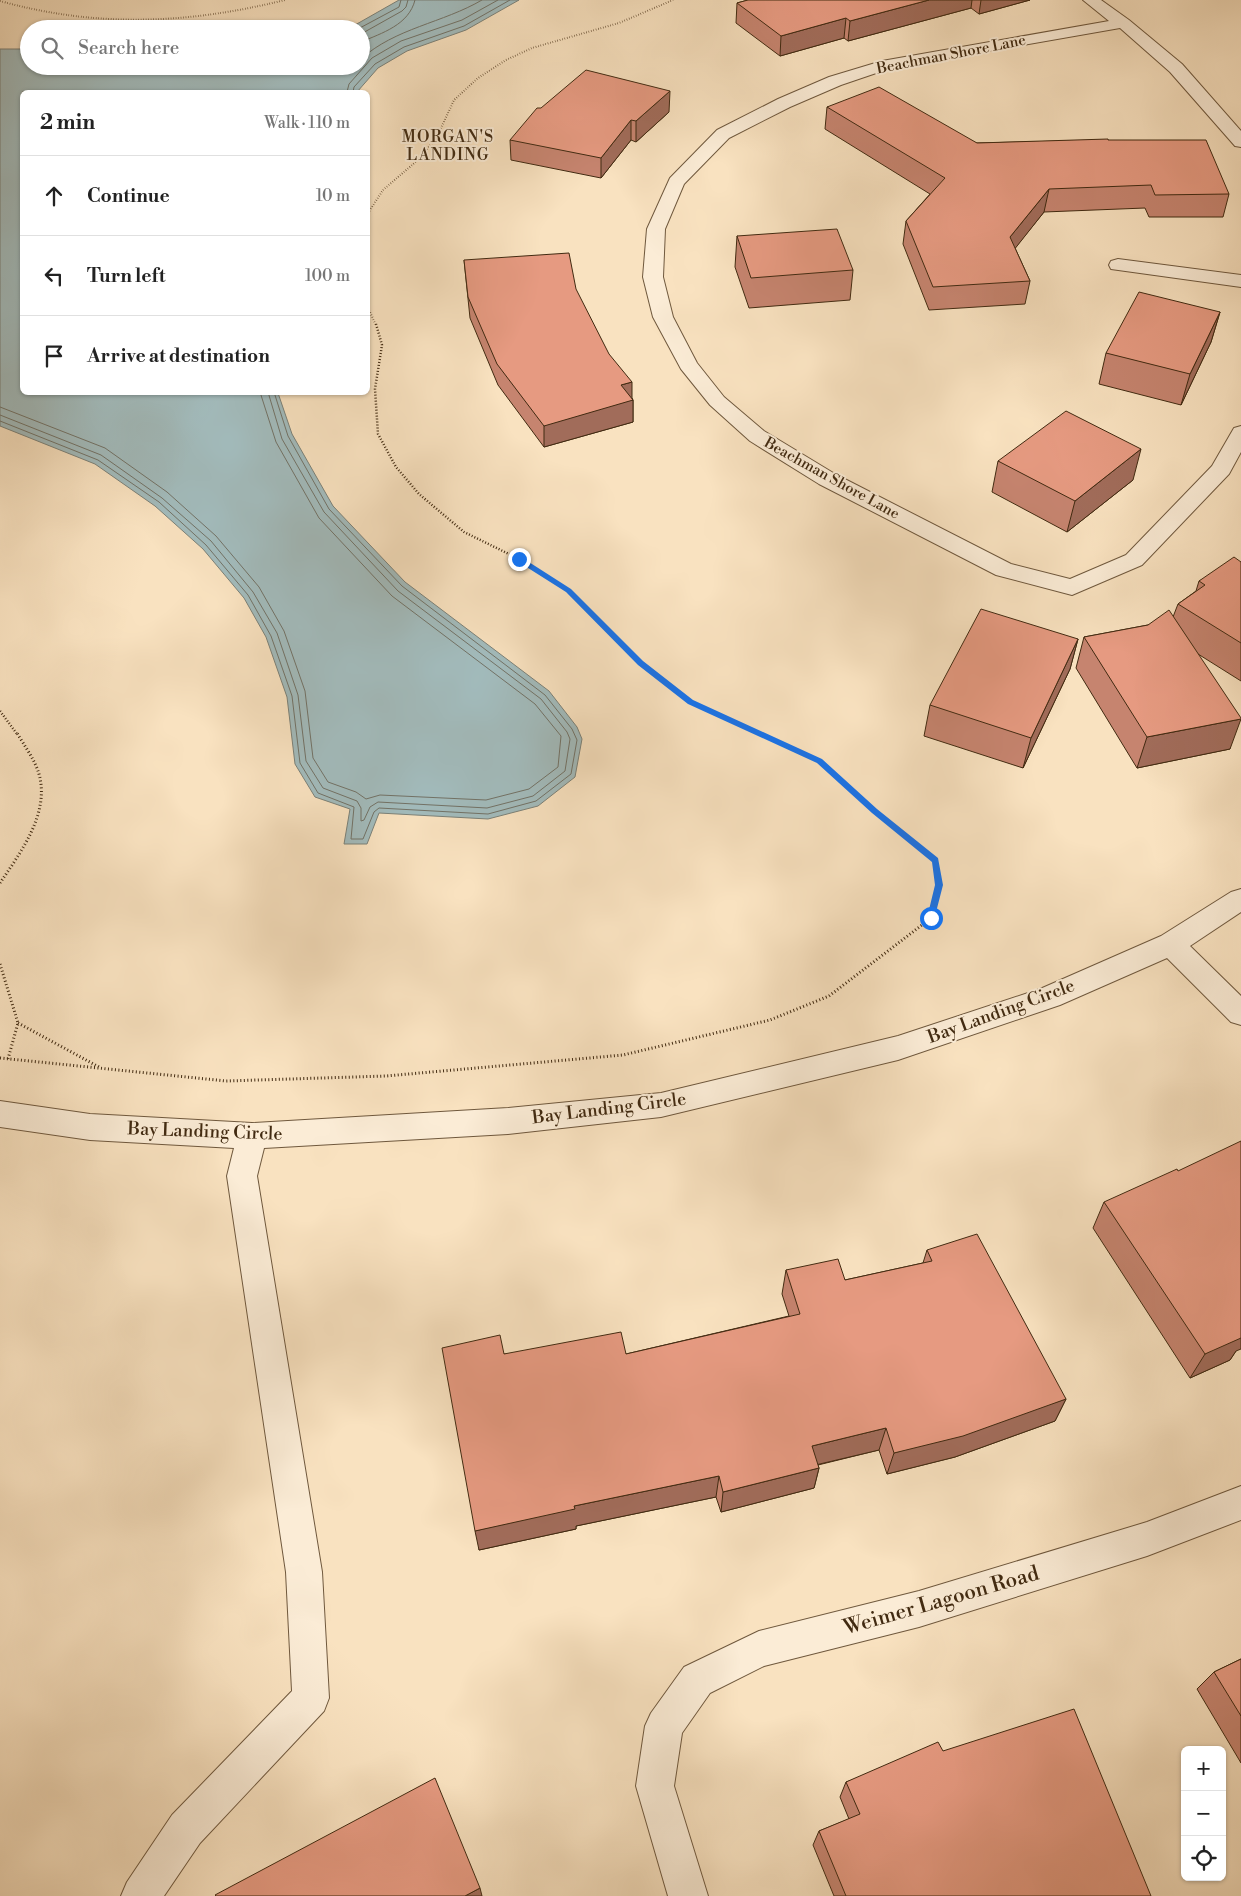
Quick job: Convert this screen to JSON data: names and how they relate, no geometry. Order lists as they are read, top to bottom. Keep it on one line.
{"streets":{"street":["Beachman Shore Lane","Bay Landing Circle","Weimer Lagoon Road"]},"districts":["MORGAN'S LANDING"],"page":{"search":"Search here","heading":["2 min","Walk · 110 m"],"list":[["Continue","10 m"],["Turn left","100 m"],"Arrive at destination"],"map_buttons":["+","−"]}}
